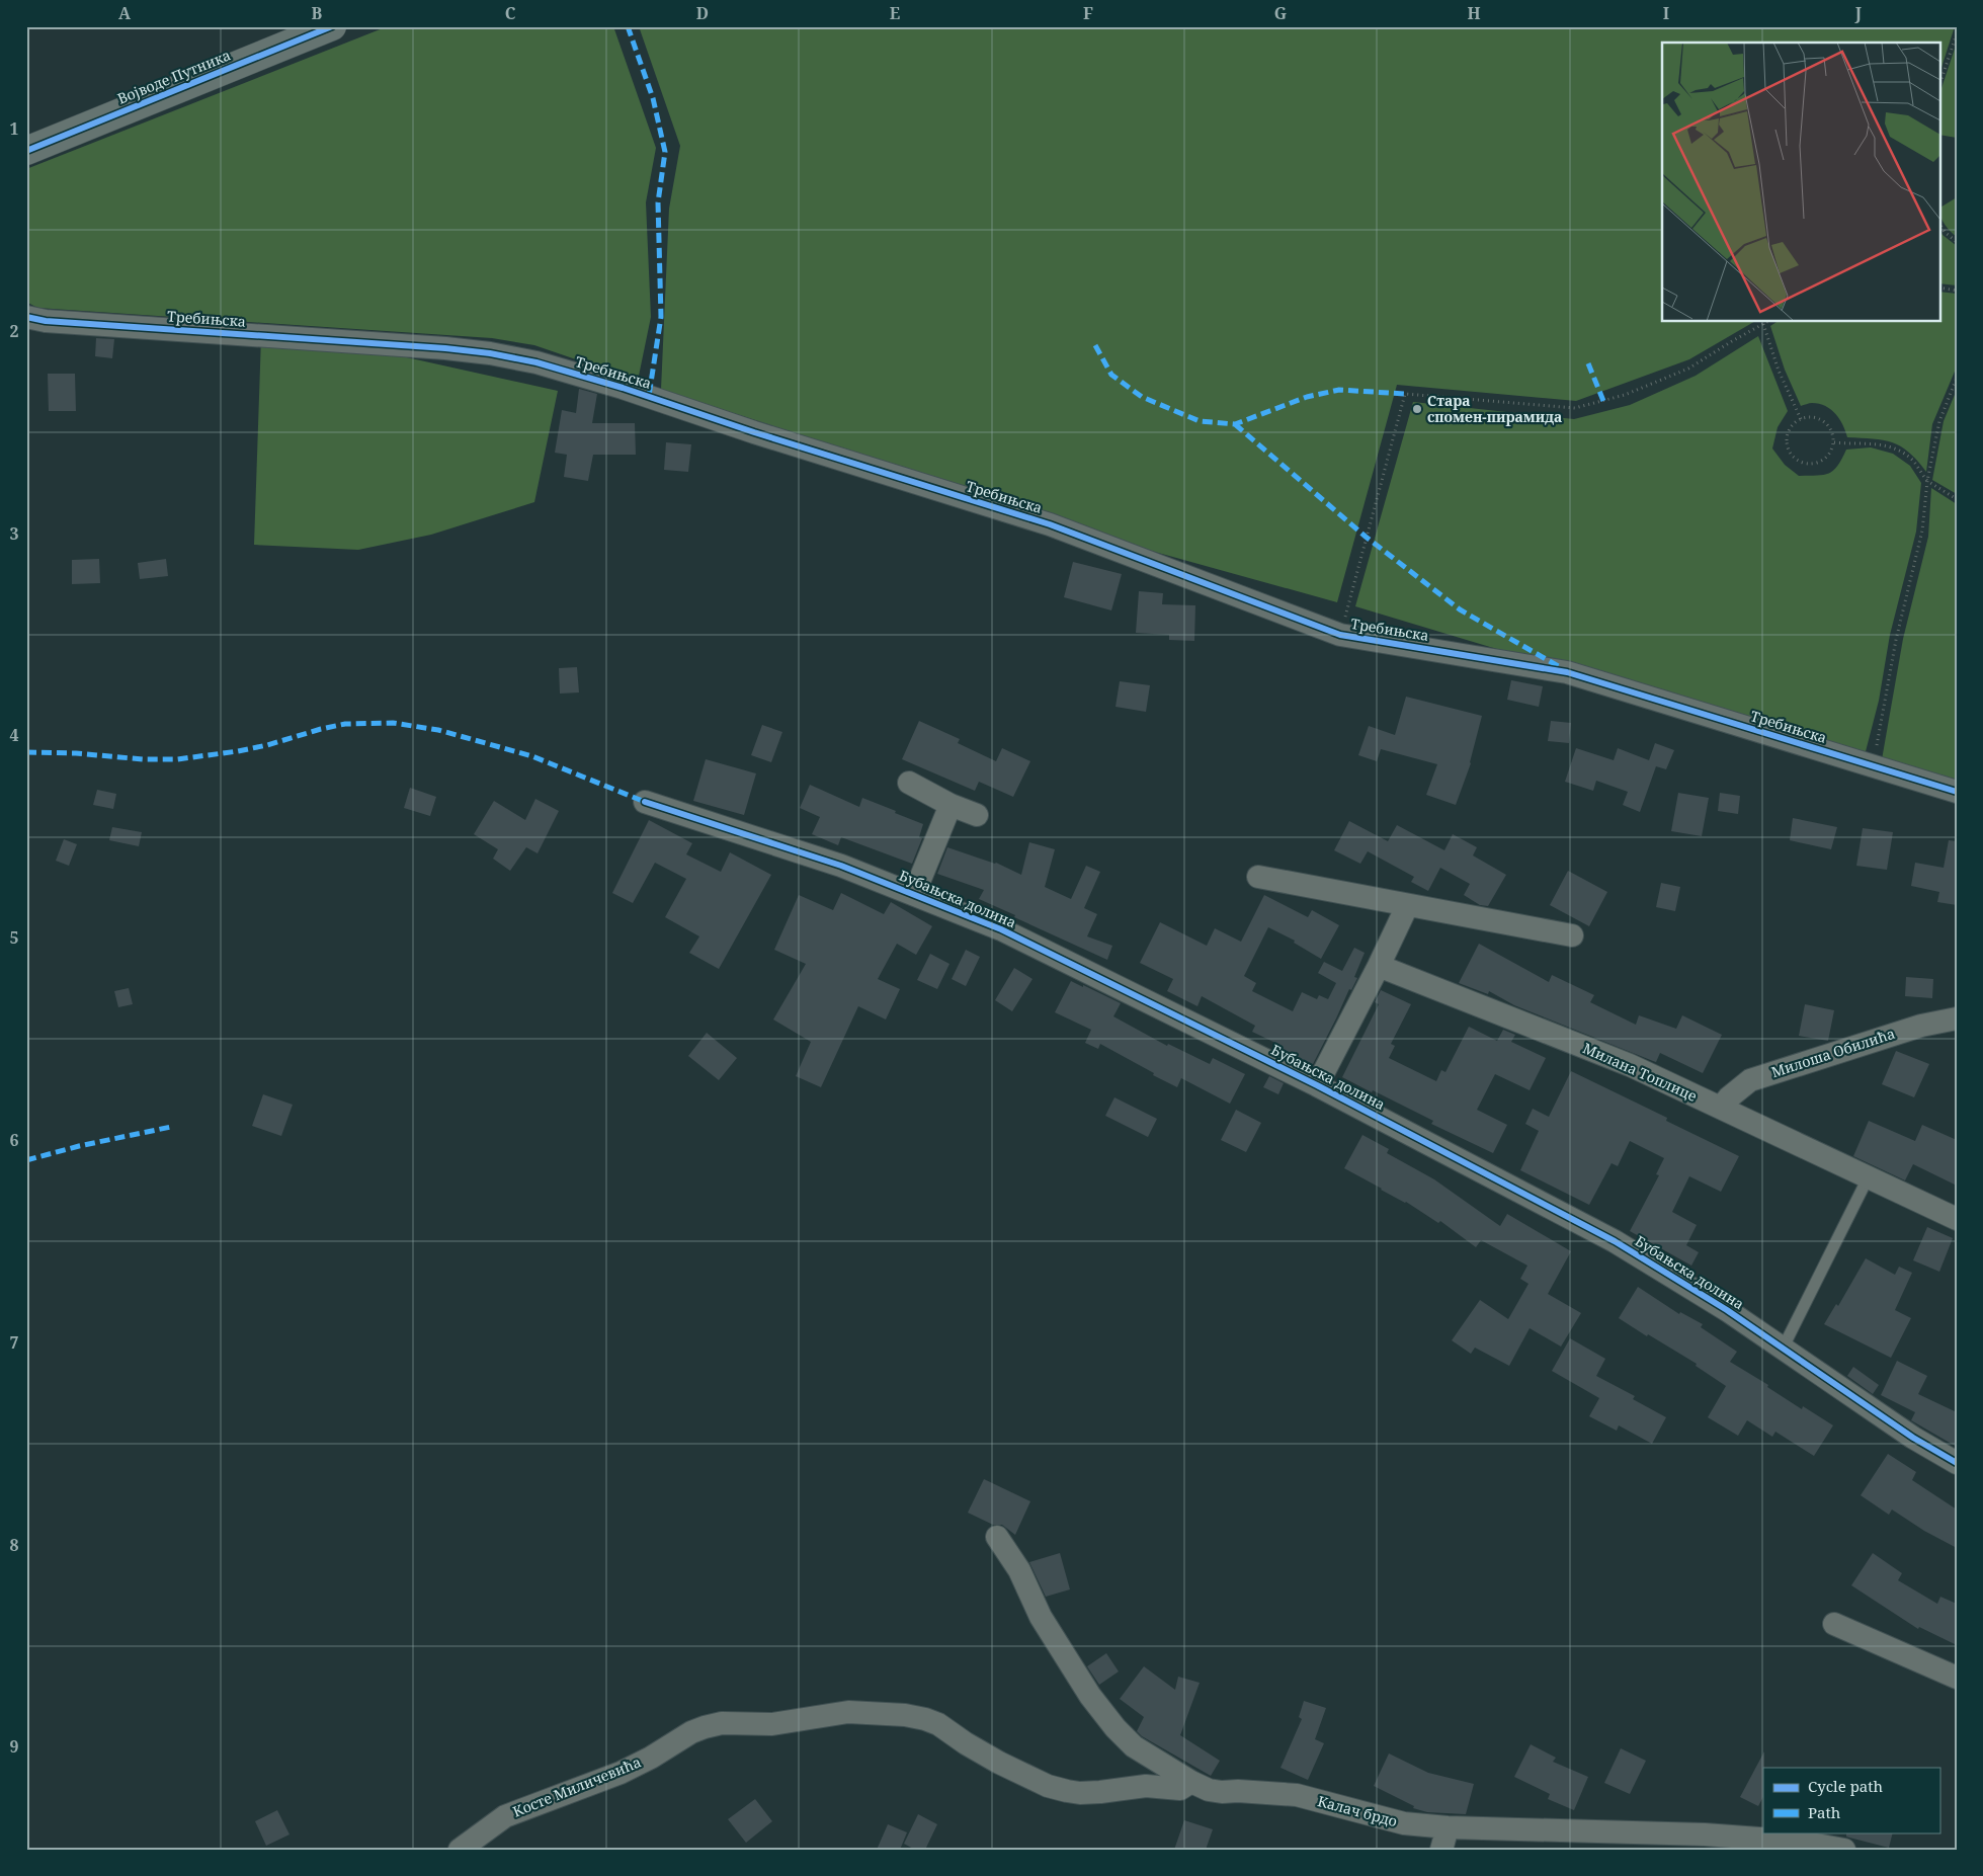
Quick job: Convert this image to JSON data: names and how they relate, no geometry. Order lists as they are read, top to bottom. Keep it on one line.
{"streets":{"street":["Војводе Путника","Требињска","Бубањска долина","Милоша Обилића","Милана Топлице","Косте Миличевића","Калач брдо"]},"crossings":[["Милоша Обилића","Милана Топлице"],["Косте Миличевића","Калач брдо"]],"places":["Стара спомен-пирамида"],"legend":["Cycle path","Path"],"grid":{"columns":["A","B","C","D","E","F","G","H","I","J"],"rows":["1","2","3","4","5","6","7","8","9"]}}
